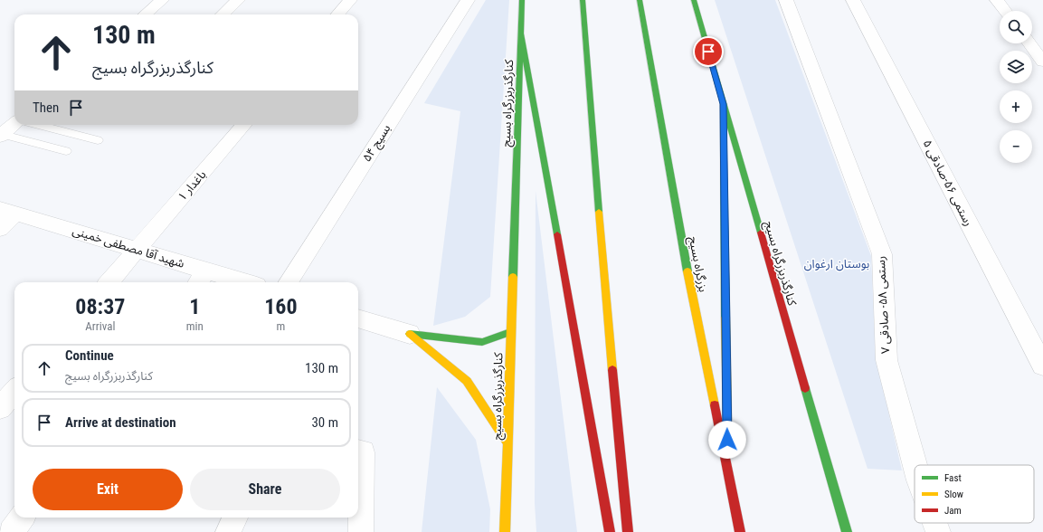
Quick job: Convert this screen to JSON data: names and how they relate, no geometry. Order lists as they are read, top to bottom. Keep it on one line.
{"streets":{"main road":["کنارگذربزرگراه بسیج","بزرگراه بسیج"],"street":["بسیج ۵۴","رستمی ۵۶-صادقی ۵","باغدار ۱","شهید آقا مصطفی خمینی","رستمی ۵۸- صادقی ۷"]},"crossings":[["باغدار ۱","شهید آقا مصطفی خمینی"]],"parks":["بوستان ارغوان"],"legend":["Fast","Slow","Jam"],"page":{"map_buttons":["+","−"],"turn":["130 m","کنارگذربزرگراه بسیج"],"then":"Then","eta":["08:37","Arrival","1","min","160","m"],"list":[{"name":"Continue","note":"کنارگذربزرگراه بسیج","value":"130 m"},{"name":"Arrive at destination","value":"30 m"}],"buttons":["Exit","Share"]}}
